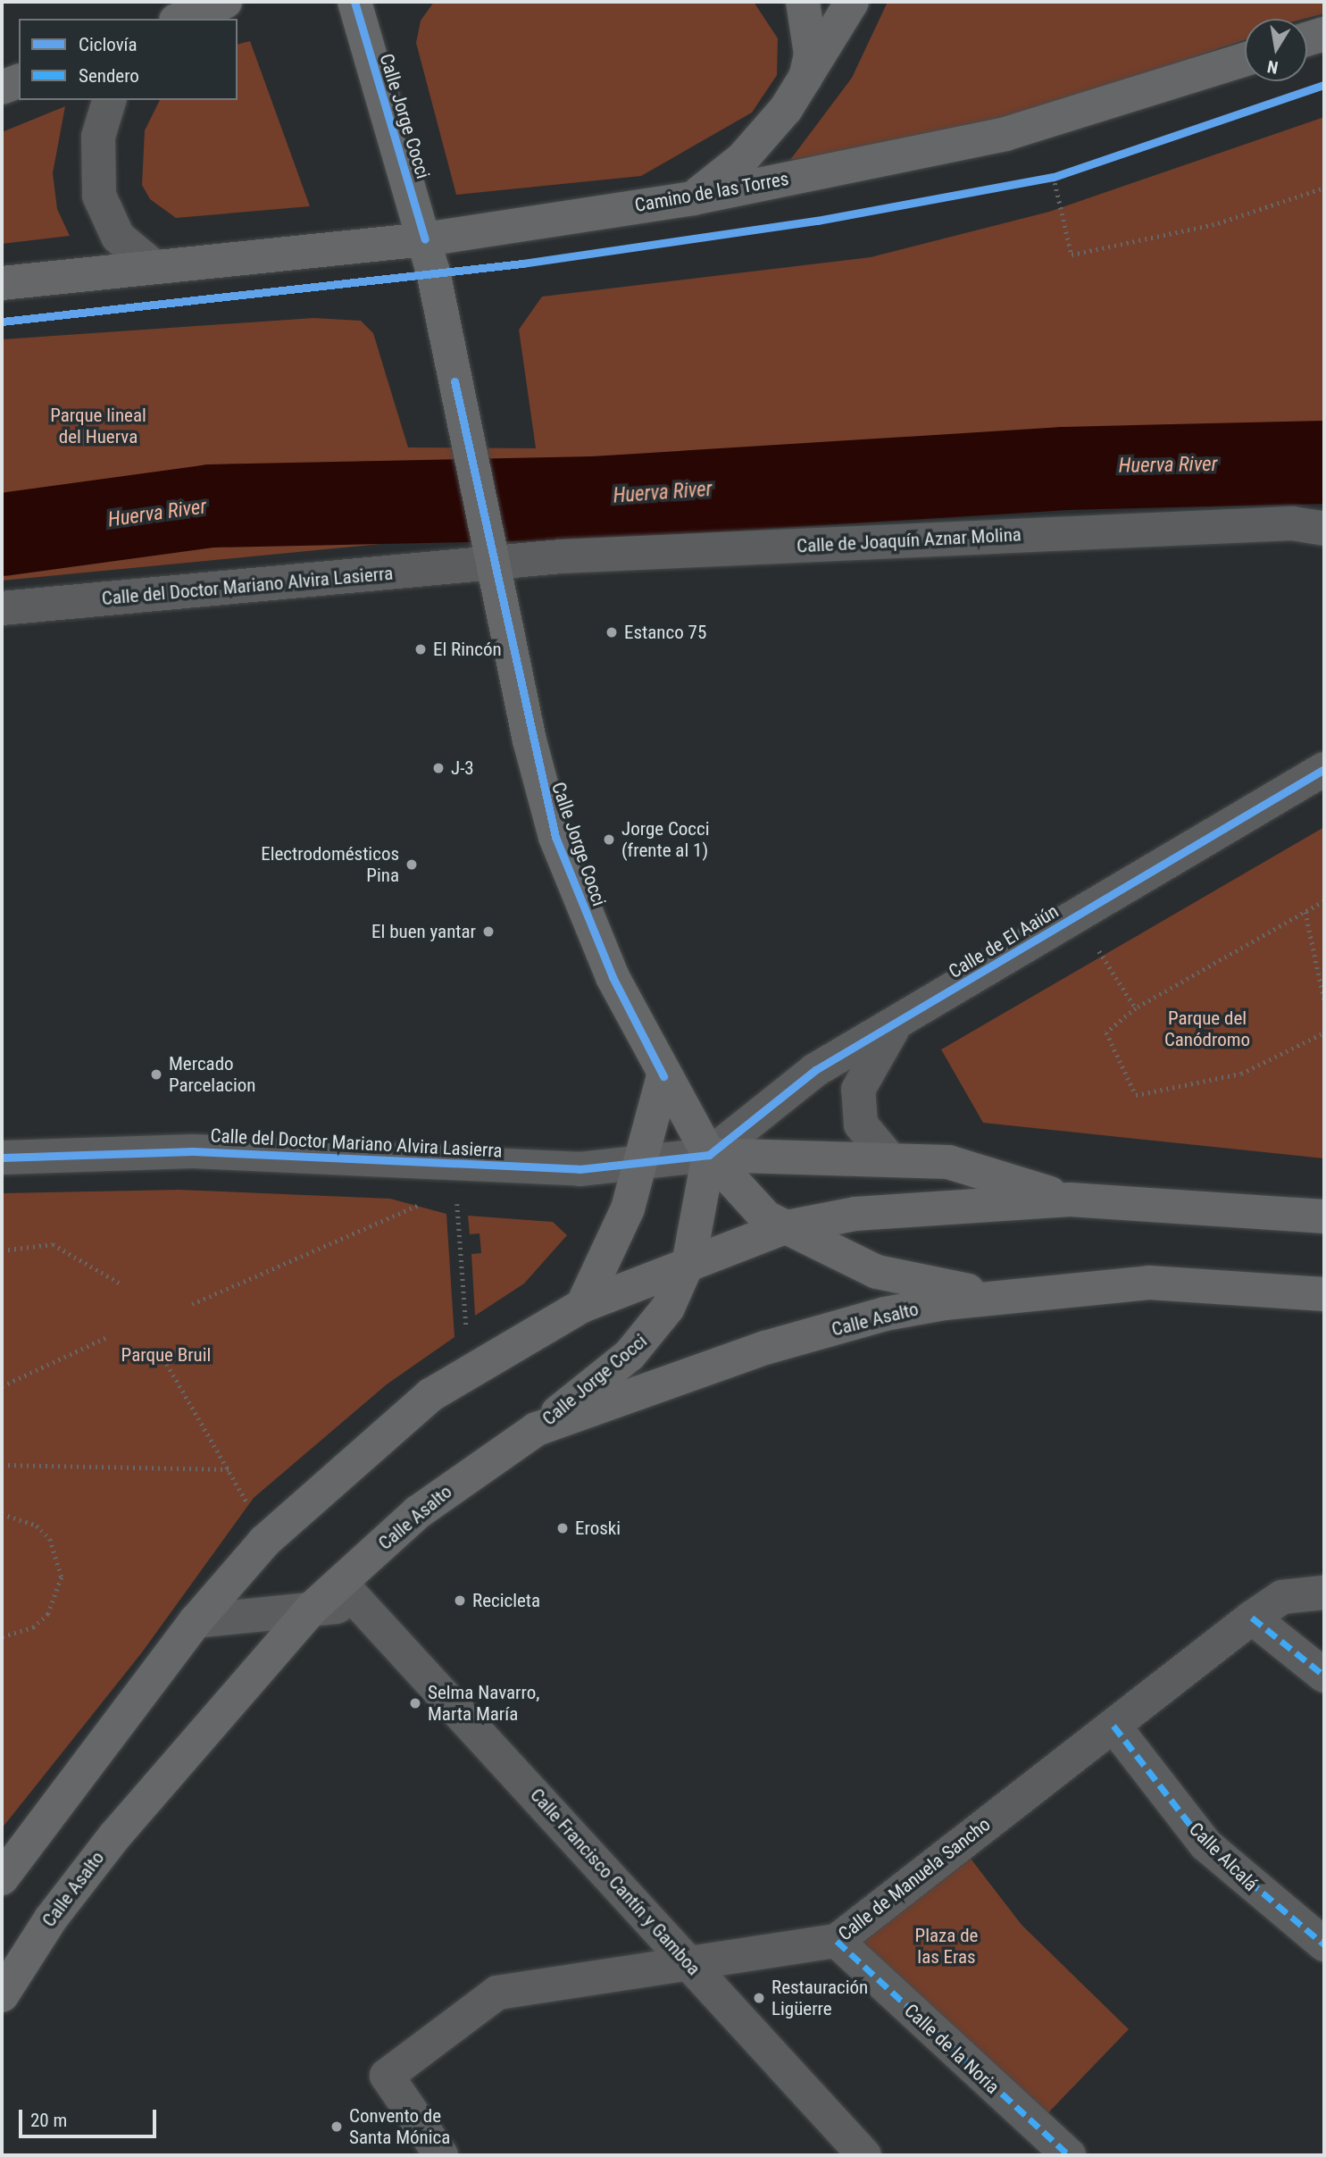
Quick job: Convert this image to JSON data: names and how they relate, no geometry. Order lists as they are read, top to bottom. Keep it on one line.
{"streets":{"main road":["Calle Jorge Cocci","Camino de las Torres","Calle Asalto"],"street":["Calle de Joaquín Aznar Molina","Calle del Doctor Mariano Alvira Lasierra","Calle de El Aaiún","Calle Alcalá","Calle de Manuela Sancho","Calle Francisco Cantín y Gamboa","Calle de la Noria"]},"crossings":[["Calle Jorge Cocci","Camino de las Torres"],["Calle Jorge Cocci","Calle de Joaquín Aznar Molina"],["Calle Jorge Cocci","Calle del Doctor Mariano Alvira Lasierra"],["Calle Jorge Cocci","Calle de El Aaiún"],["Calle Jorge Cocci","Calle Asalto"],["Calle de Joaquín Aznar Molina","Calle del Doctor Mariano Alvira Lasierra"],["Calle del Doctor Mariano Alvira Lasierra","Calle de El Aaiún"],["Calle del Doctor Mariano Alvira Lasierra","Calle Asalto"],["Calle de El Aaiún","Calle Asalto"],["Calle Asalto","Calle Francisco Cantín y Gamboa"],["Calle Alcalá","Calle de Manuela Sancho"],["Calle de Manuela Sancho","Calle Francisco Cantín y Gamboa"],["Calle de Manuela Sancho","Calle de la Noria"]],"water":["Huerva River"],"parks":["Parque lineal del Huerva","Parque del Canódromo","Parque Bruil","Plaza de las Eras"],"places":["Estanco 75","El Rincón","J-3","Jorge Cocci (frente al 1)","Electrodomésticos Pina","El buen yantar","Mercado Parcelacion","Eroski","Recicleta","Selma Navarro, Marta María","Restauración Ligüerre","Convento de Santa Mónica"],"legend":["Ciclovía","Sendero"],"scale_bar":"20 m","north":"bottom"}
